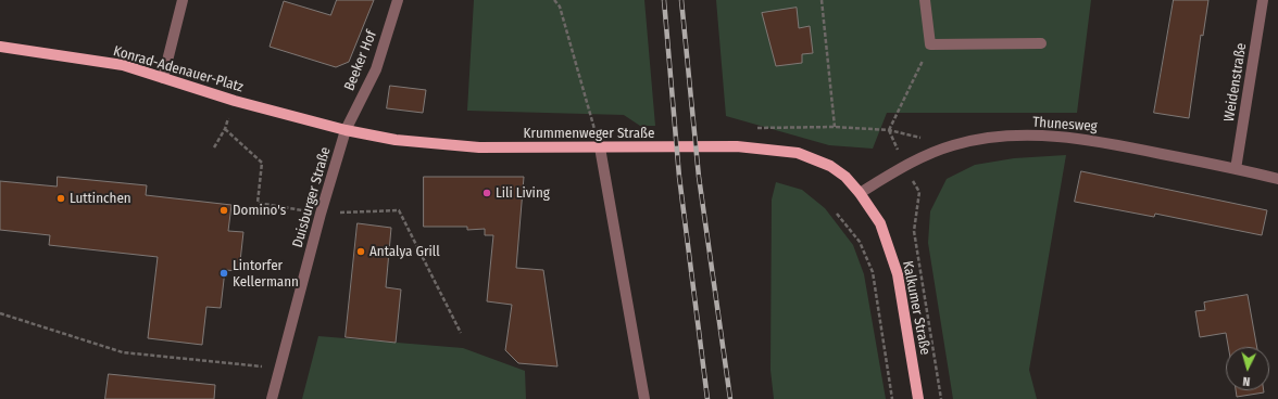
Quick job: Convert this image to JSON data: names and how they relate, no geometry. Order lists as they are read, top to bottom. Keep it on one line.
{"streets":{"main road":["Konrad-Adenauer-Platz","Krummenweger Straße","Kalkumer Straße"],"street":["Beeker Hof","Weidenstraße","Thunesweg","Duisburger Straße"]},"crossings":[["Beeker Hof","Konrad-Adenauer-Platz"],["Beeker Hof","Krummenweger Straße"],["Beeker Hof","Duisburger Straße"],["Konrad-Adenauer-Platz","Krummenweger Straße"],["Konrad-Adenauer-Platz","Duisburger Straße"],["Weidenstraße","Thunesweg"],["Thunesweg","Kalkumer Straße"],["Krummenweger Straße","Duisburger Straße"],["Krummenweger Straße","Kalkumer Straße"]],"places":["Lili Living","Luttinchen","Domino's","Antalya Grill","Lintorfer Kellermann"],"north":"bottom"}
